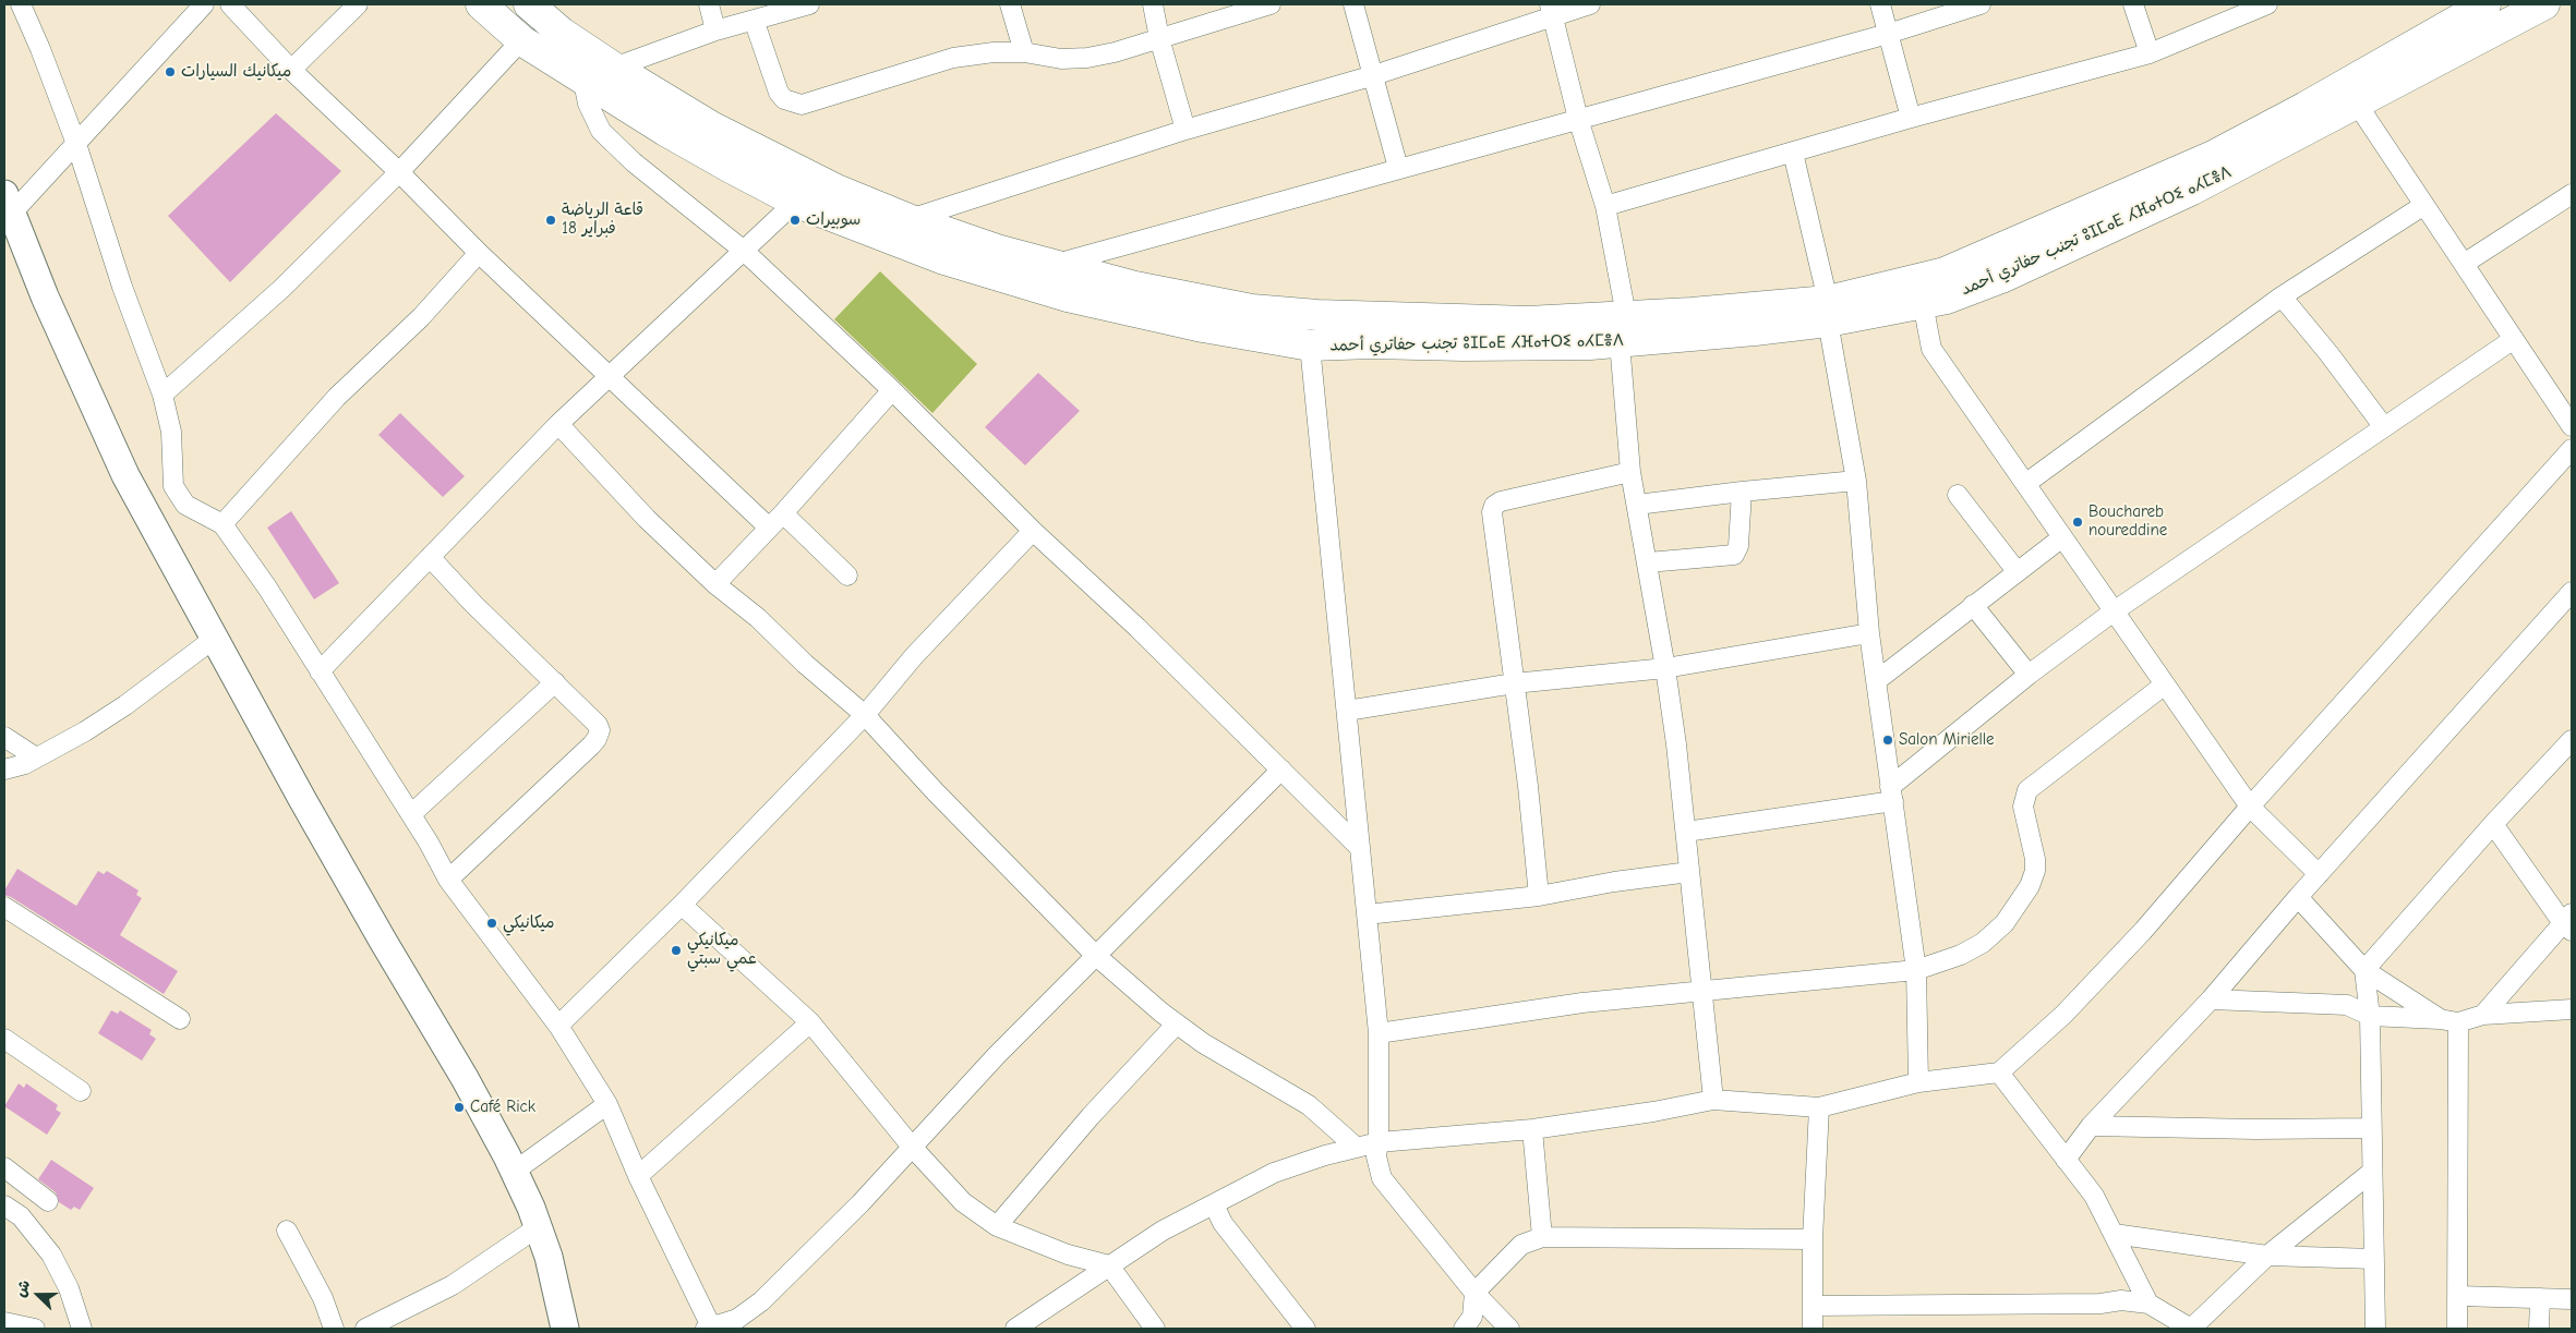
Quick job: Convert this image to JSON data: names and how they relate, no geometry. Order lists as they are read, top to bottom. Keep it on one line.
{"streets":{"main road":["تجنب حفاتري أحمد ⵓⵊⵎⴰⴹ ⵃⴼⴰⵜⵔⵉ ⴰⵃⵎⴻⴷ"]},"places":["ميكانيك السيارات","قاعة الرياضة 18 فبراير","سوبيرات","Bouchareb noureddine","Salon Mirielle","ميكانيكي","ميكانيكي عمي سبتي","Café Rick"],"north":"left"}
